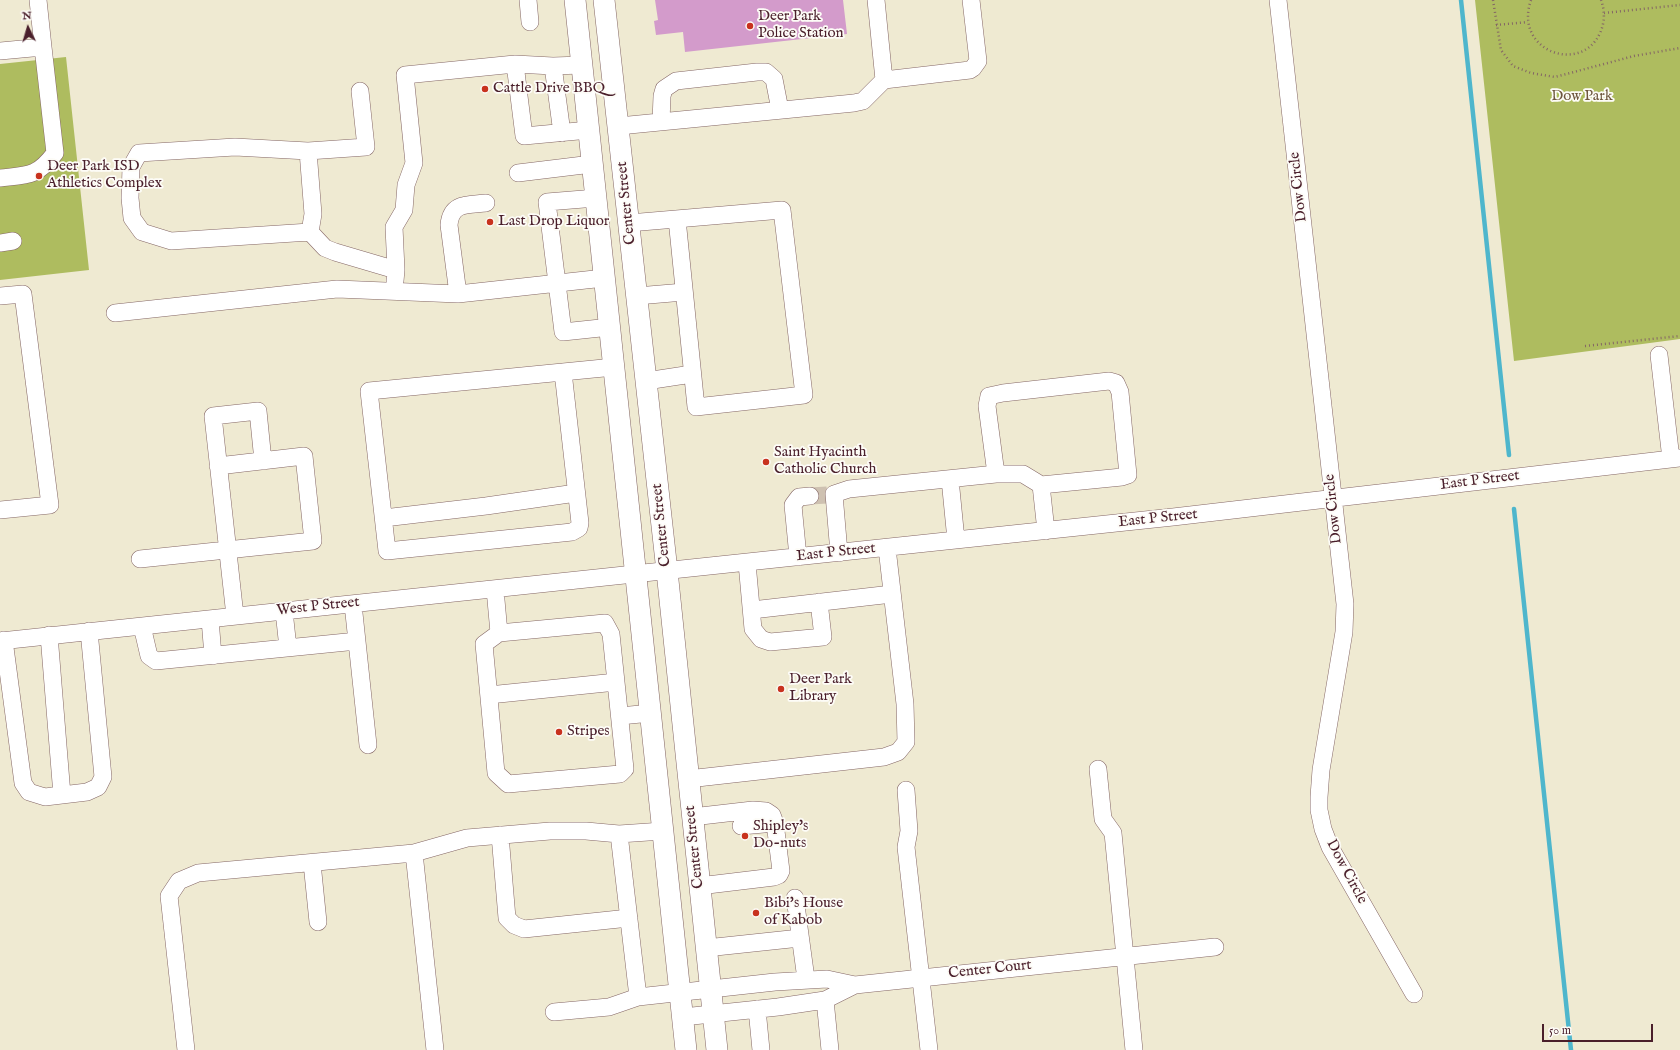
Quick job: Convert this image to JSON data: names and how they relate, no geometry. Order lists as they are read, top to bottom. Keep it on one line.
{"streets":{"main road":["Center Street"],"street":["Dow Circle","East P Street","West P Street","Center Court"]},"crossings":[["Dow Circle","East P Street"],["Center Street","East P Street"],["Center Street","West P Street"],["Center Street","Center Court"],["East P Street","West P Street"]],"parks":["Dow Park"],"places":["Deer Park Police Station","Cattle Drive BBQ","Deer Park ISD Athletics Complex","Last Drop Liquor","Saint Hyacinth Catholic Church","Deer Park Library","Stripes","Shipley's Do-nuts","Bibi's House of Kabob"],"scale_bar":"50 m","north":"top"}
